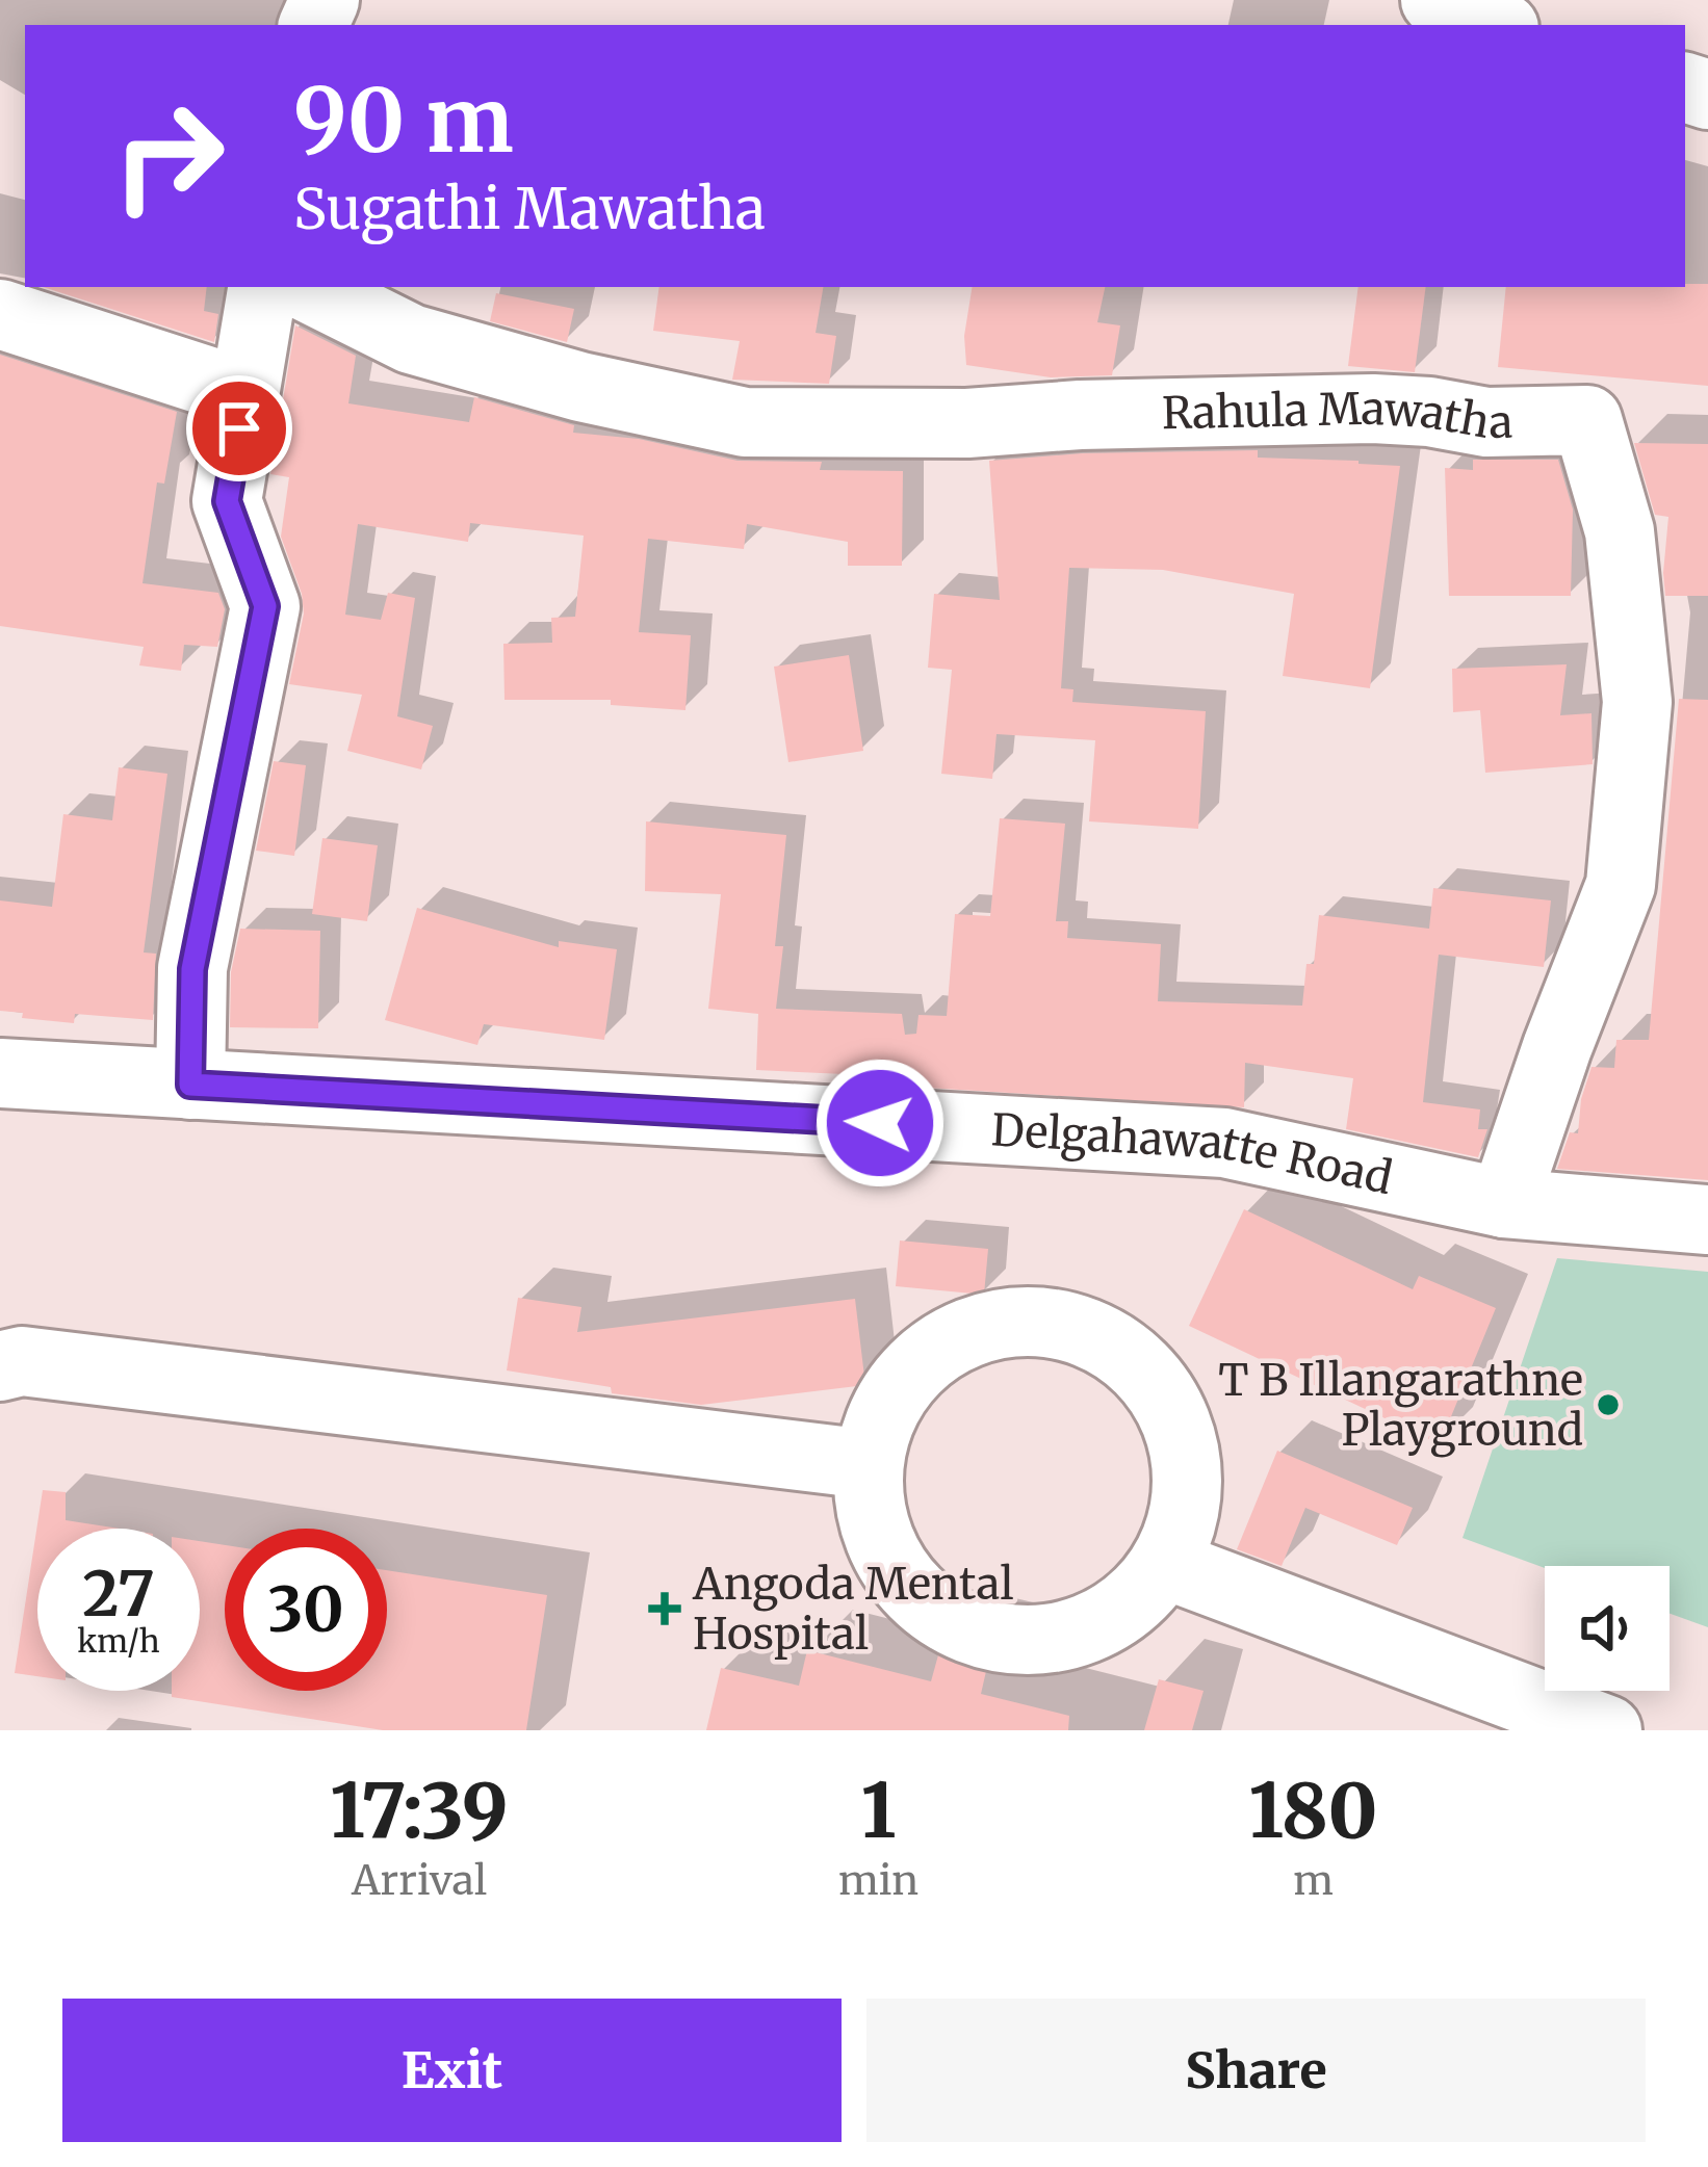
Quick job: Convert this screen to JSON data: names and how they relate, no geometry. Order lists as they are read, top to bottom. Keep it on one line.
{"streets":{"street":["Rahula Mawatha","Delgahawatte Road"]},"crossings":[["Rahula Mawatha","Delgahawatte Road"]],"places":{"other":["T B Illangarathne Playground"],"health":["Angoda Mental Hospital"]},"page":{"turn":["90 m","Sugathi Mawatha"],"speed":"27 km/h","limit":"30","eta":["17:39","Arrival","1","min","180","m"],"buttons":["Exit","Share"]}}
